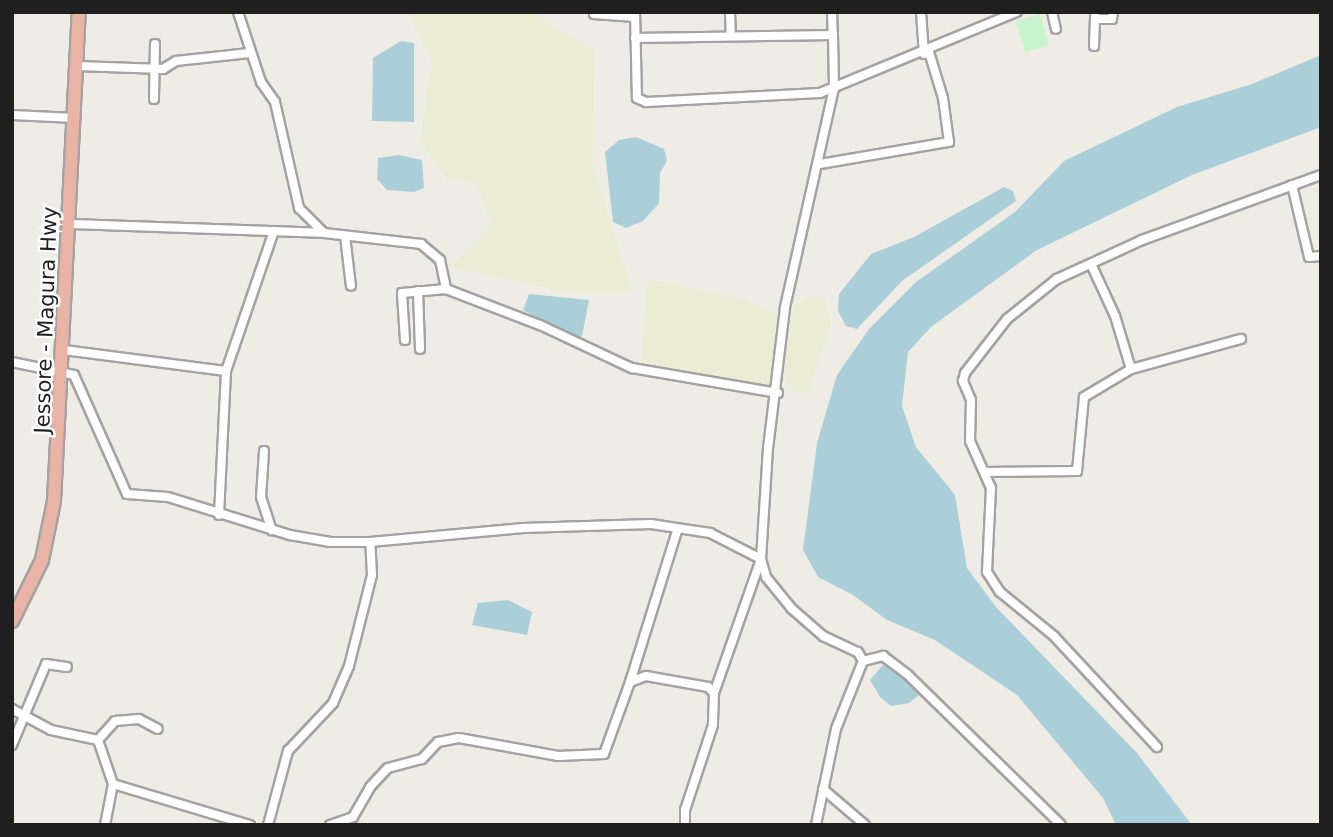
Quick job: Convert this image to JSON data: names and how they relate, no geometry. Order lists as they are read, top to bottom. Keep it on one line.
{"streets":{"highway":["Jessore - Magura Hwy"]}}
